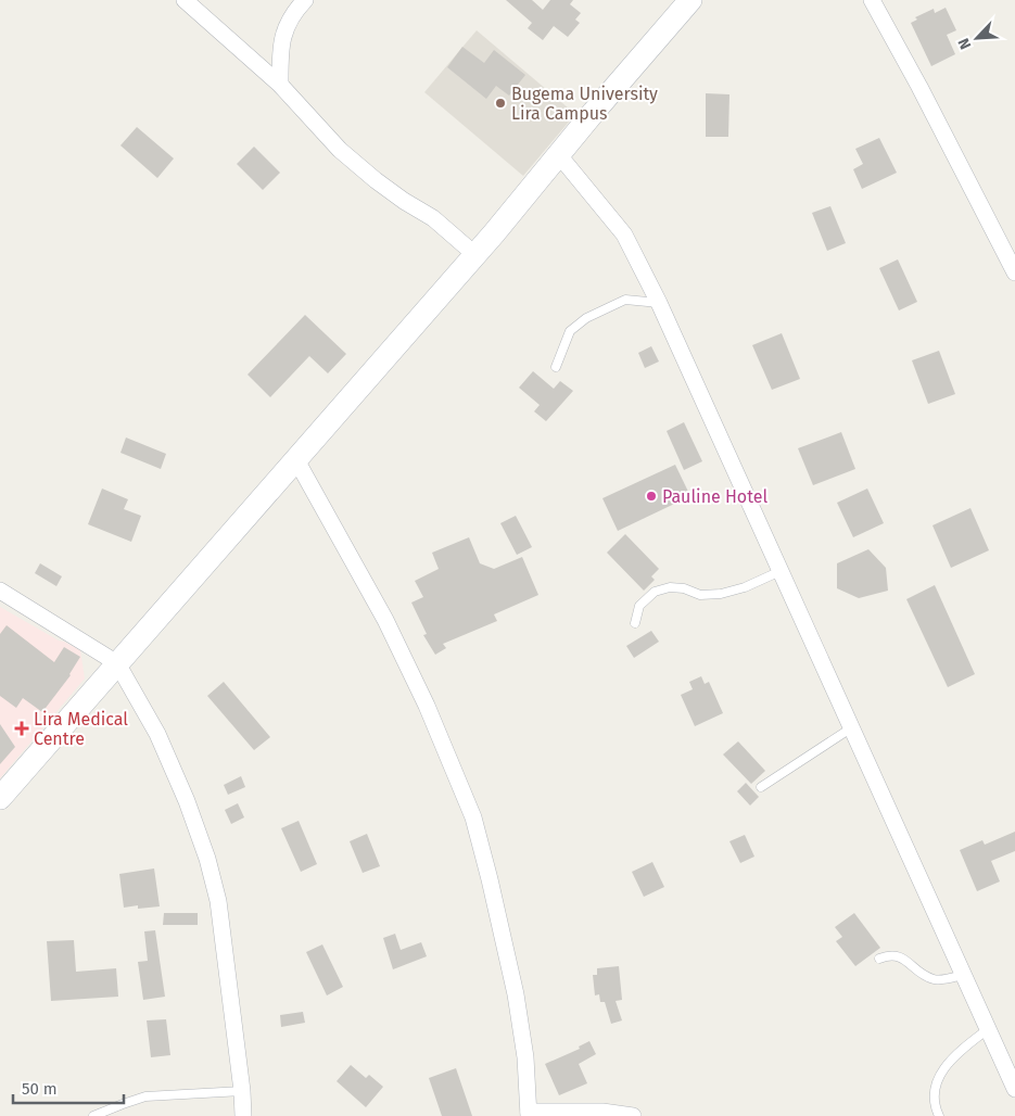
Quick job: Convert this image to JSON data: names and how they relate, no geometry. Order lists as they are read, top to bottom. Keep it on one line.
{"places":{"other":["Bugema University Lira Campus","Pauline Hotel"],"health":["Lira Medical Centre"]},"scale_bar":"50 m","north":"bottom left"}
